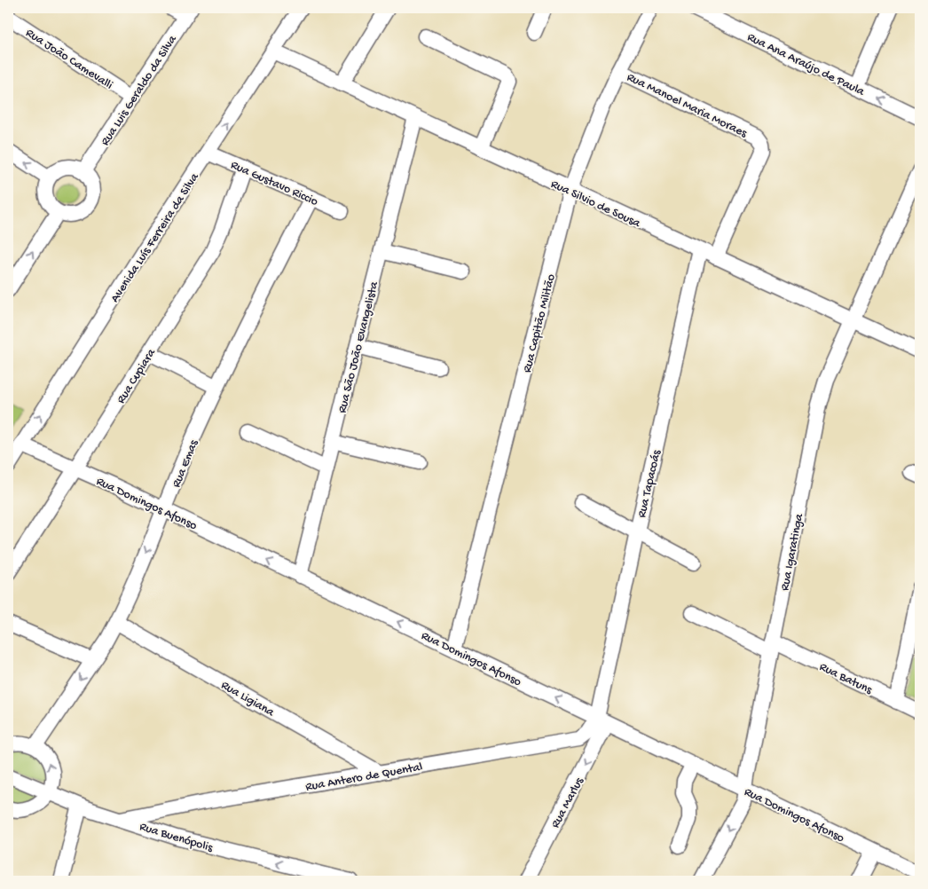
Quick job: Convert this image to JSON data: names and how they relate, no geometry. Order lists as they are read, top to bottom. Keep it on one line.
{"streets":{"street":["Rua João Camevalli","Rua Ana Araújo de Paula","Rua Luis Geraldo da Silva","Rua Manoel Maria Moraes","Rua Gustavo Riccio","Rua Silvio de Sousa","Avenida Luís Ferreira da Silva","Rua Capitão Militão","Rua São João Evangelista","Rua Cupiara","Rua Emas","Rua Tapacoás","Rua Domingos Afonso","Rua Igaratinga","Rua Batuns","Rua Ligiana","Rua Antero de Quental","Rua Marlus","Rua Buenópolis"]},"crossings":[["Rua João Camevalli","Rua Luis Geraldo da Silva"],["Rua Manoel Maria Moraes","Rua Silvio de Sousa"],["Rua Manoel Maria Moraes","Rua Capitão Militão"],["Rua Gustavo Riccio","Avenida Luís Ferreira da Silva"],["Rua Gustavo Riccio","Rua Cupiara"],["Rua Gustavo Riccio","Rua Emas"],["Rua Silvio de Sousa","Avenida Luís Ferreira da Silva"],["Rua Silvio de Sousa","Rua Capitão Militão"],["Rua Silvio de Sousa","Rua São João Evangelista"],["Rua Silvio de Sousa","Rua Tapacoás"],["Rua Silvio de Sousa","Rua Igaratinga"],["Avenida Luís Ferreira da Silva","Rua Domingos Afonso"],["Rua Capitão Militão","Rua Domingos Afonso"],["Rua São João Evangelista","Rua Domingos Afonso"],["Rua Cupiara","Rua Domingos Afonso"],["Rua Emas","Rua Domingos Afonso"],["Rua Emas","Rua Ligiana"],["Rua Tapacoás","Rua Domingos Afonso"],["Rua Tapacoás","Rua Antero de Quental"],["Rua Tapacoás","Rua Marlus"],["Rua Domingos Afonso","Rua Igaratinga"],["Rua Domingos Afonso","Rua Antero de Quental"],["Rua Domingos Afonso","Rua Marlus"],["Rua Igaratinga","Rua Batuns"],["Rua Ligiana","Rua Antero de Quental"],["Rua Antero de Quental","Rua Marlus"],["Rua Antero de Quental","Rua Buenópolis"]],"one_way":["Avenida Luís Ferreira da Silva","Rua Emas","Rua Domingos Afonso","Rua Buenópolis"]}
